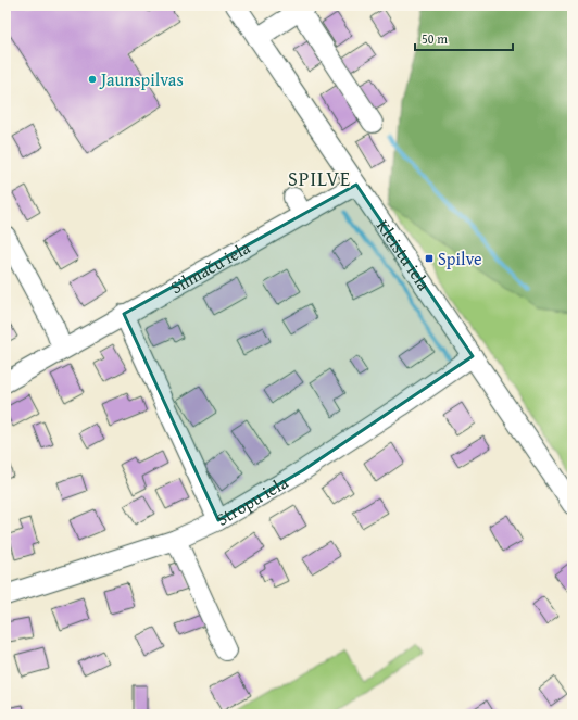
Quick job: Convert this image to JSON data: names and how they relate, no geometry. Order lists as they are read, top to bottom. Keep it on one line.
{"streets":{"street":["Kleistu iela","Silmaču iela","Stropu iela"]},"crossings":[["Kleistu iela","Silmaču iela"],["Kleistu iela","Stropu iela"]],"districts":["SPILVE"],"places":{"other":["Jaunspilvas"],"transit":["Spilve"]},"scale_bar":"50 m"}
